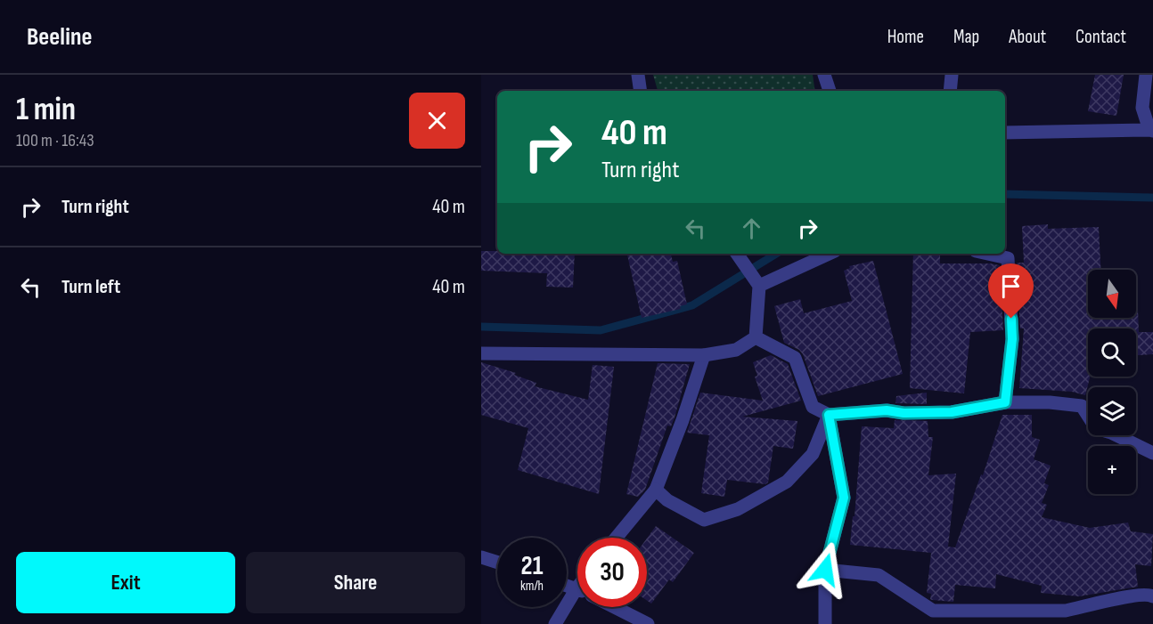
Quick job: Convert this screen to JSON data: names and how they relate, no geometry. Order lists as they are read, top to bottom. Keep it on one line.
{"north":"bottom","page":{"header":"Beeline","nav":["Home","Map","About","Contact"],"heading":["1 min","100 m · 16:43"],"turn":["40 m","Turn right"],"list":[{"name":"Turn right","value":"40 m"},{"name":"Turn left","value":"40 m"}],"map_buttons":"+","speed":"21 km/h","limit":"30","buttons":["Exit","Share"]}}
